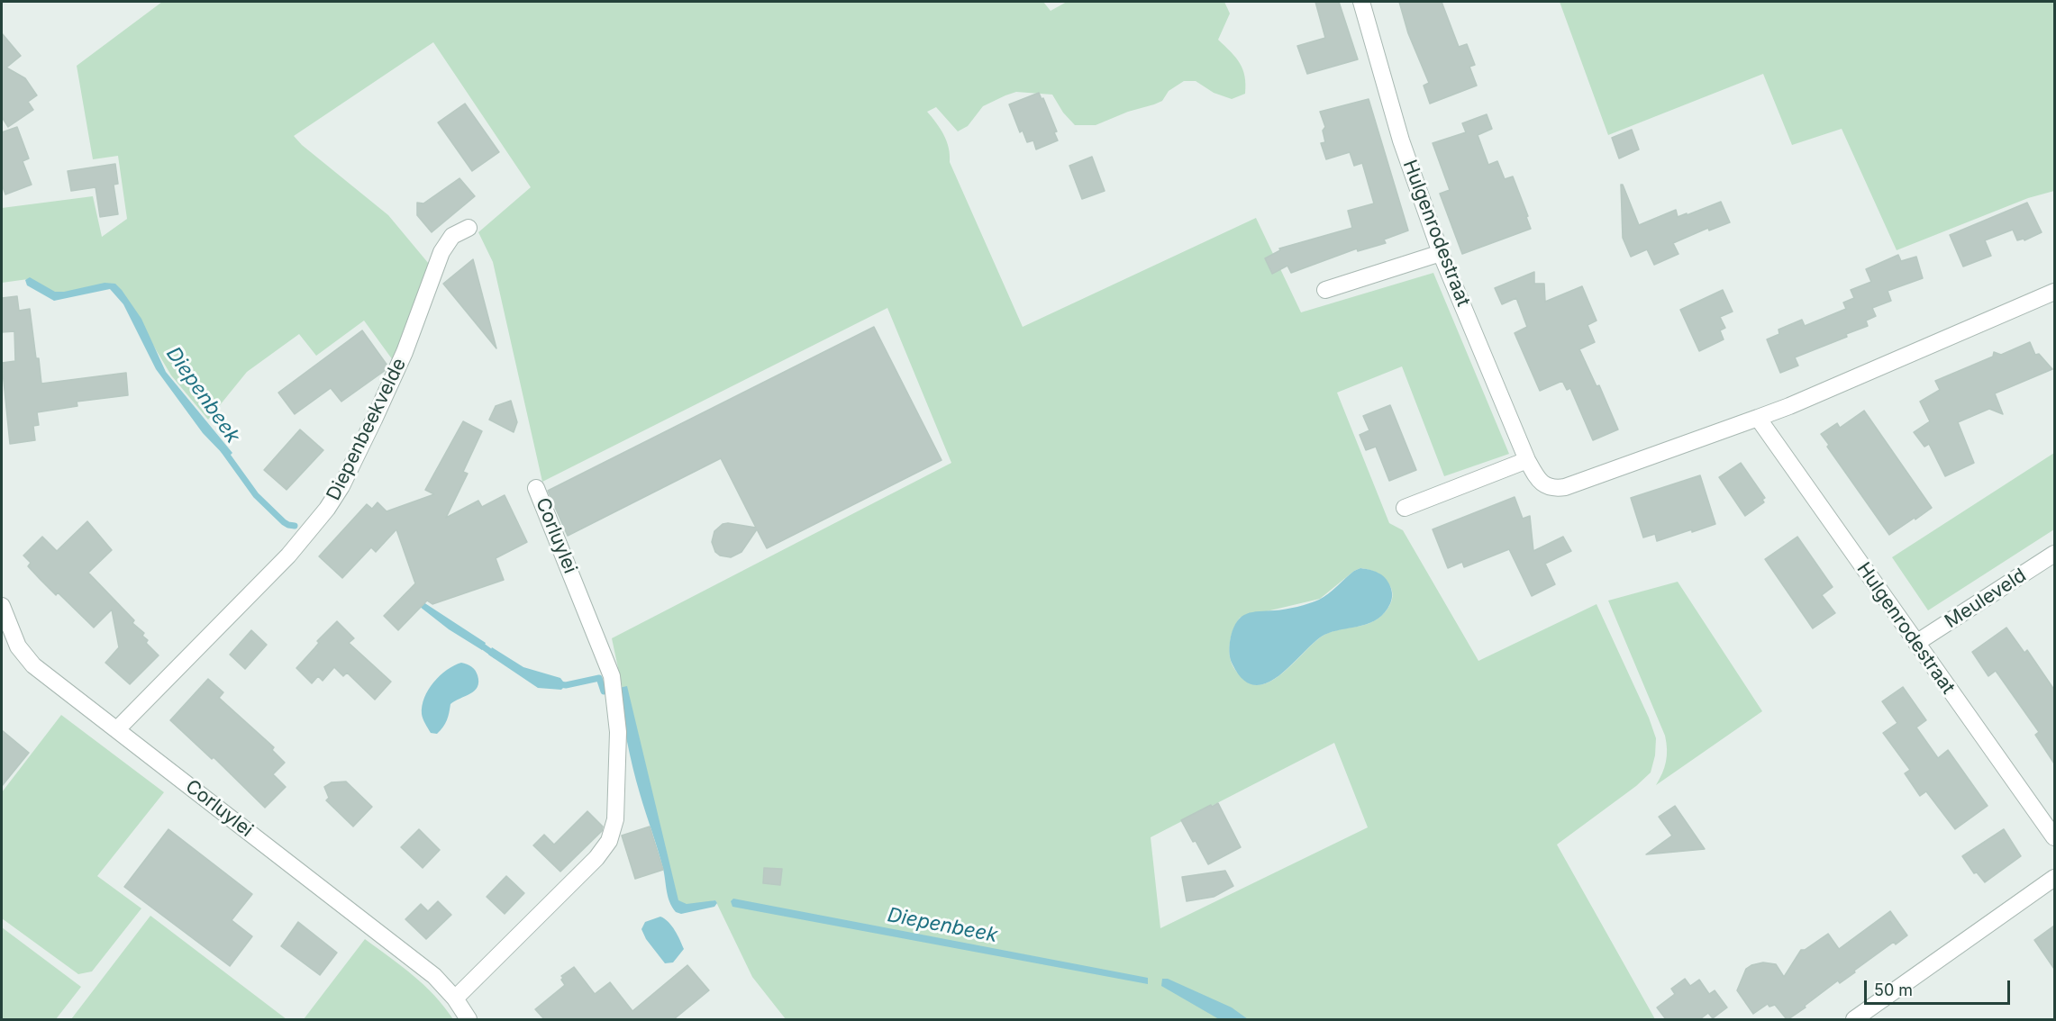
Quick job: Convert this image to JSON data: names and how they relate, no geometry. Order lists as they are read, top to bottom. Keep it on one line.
{"streets":{"street":["Hulgenrodestraat","Diepenbeekvelde","Corluylei","Meuleveld"]},"crossings":[["Hulgenrodestraat","Meuleveld"],["Diepenbeekvelde","Corluylei"]],"water":["Diepenbeek"],"scale_bar":"50 m"}
